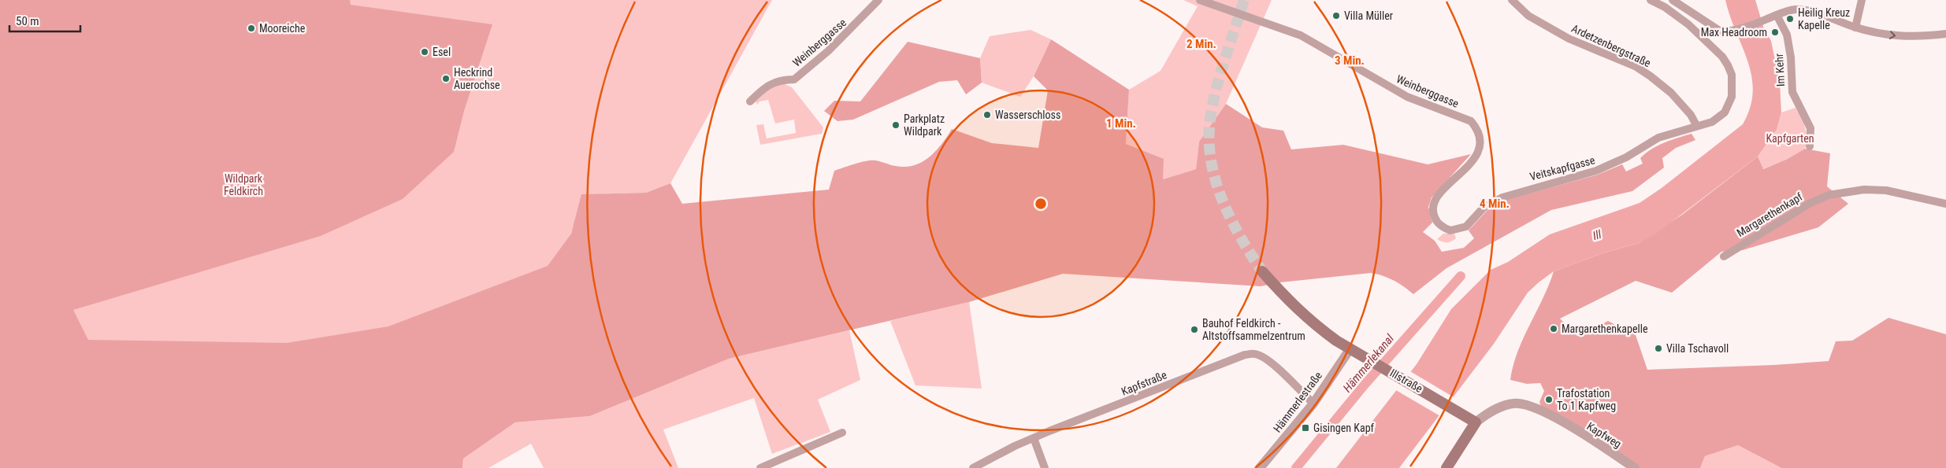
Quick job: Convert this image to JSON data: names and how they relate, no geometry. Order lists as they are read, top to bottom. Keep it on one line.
{"streets":{"main road":["Illstraße"],"street":["Weinberggasse","Ardetzenbergstraße","Im Kehr","Veitskapfgasse","Margarethenkapf","Kapfstraße","Hämmerlestraße","Kapfweg"]},"crossings":[["Weinberggasse","Veitskapfgasse"],["Ardetzenbergstraße","Veitskapfgasse"],["Illstraße","Hämmerlestraße"],["Illstraße","Kapfweg"],["Kapfstraße","Hämmerlestraße"]],"water":["Ill","Hämmerlekanal"],"parks":["Kapfgarten","Wildpark Feldkirch"],"places":{"other":["Villa Müller","Heilig Kreuz Kapelle","Mooreiche","Max Headroom","Esel","Heckrind Auerochse","Wasserschloss","Parkplatz Wildpark","Margarethenkapelle","Bauhof Feldkirch - Altstoffsammelzentrum","Villa Tschavoll","Trafostation To 1 Kapfweg"],"transit":["Gisingen Kapf"]},"scale_bar":"50 m","rings":["2 Min.","3 Min.","1 Min.","4 Min."]}
